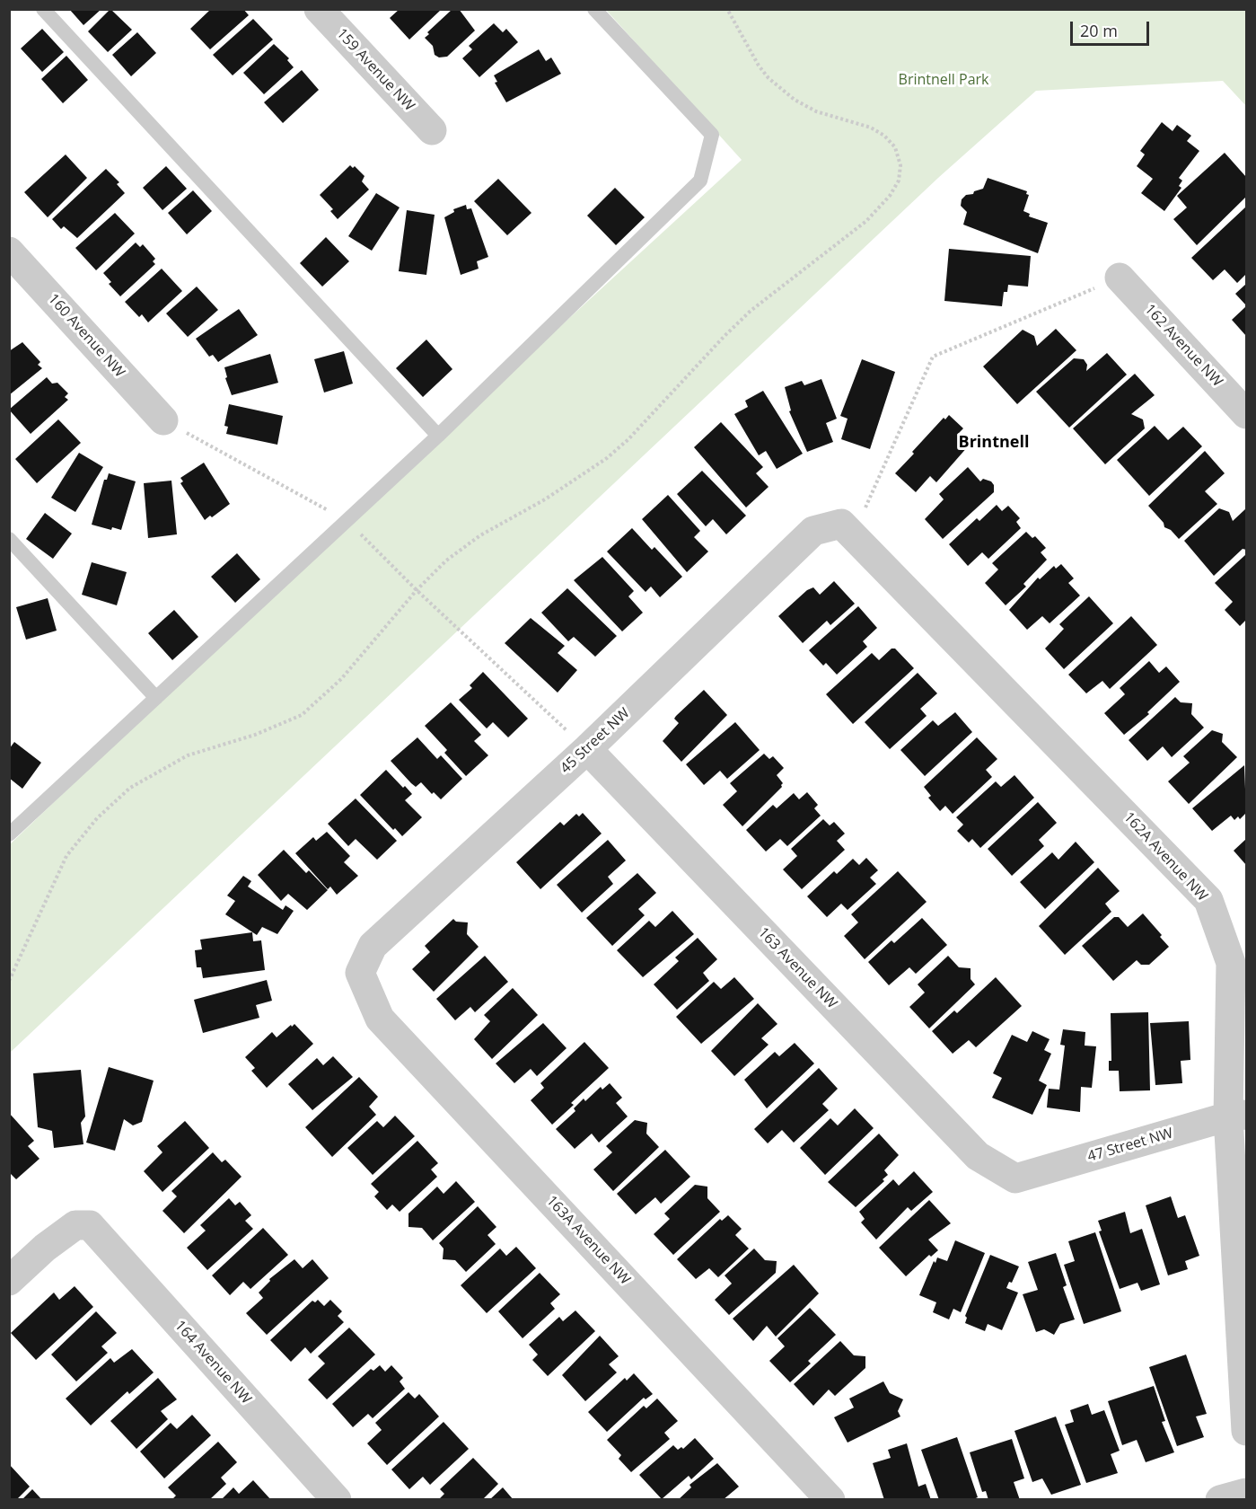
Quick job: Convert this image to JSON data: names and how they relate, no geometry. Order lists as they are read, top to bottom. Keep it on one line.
{"streets":{"street":["159 Avenue NW","160 Avenue NW","162 Avenue NW","45 Street NW","162A Avenue NW","163 Avenue NW","47 Street NW","163A Avenue NW","164 Avenue NW"]},"crossings":[["45 Street NW","162A Avenue NW"],["45 Street NW","163 Avenue NW"],["45 Street NW","163A Avenue NW"],["162A Avenue NW","47 Street NW"],["163 Avenue NW","47 Street NW"]],"districts":["Brintnell"],"parks":["Brintnell Park"],"scale_bar":"20 m"}
